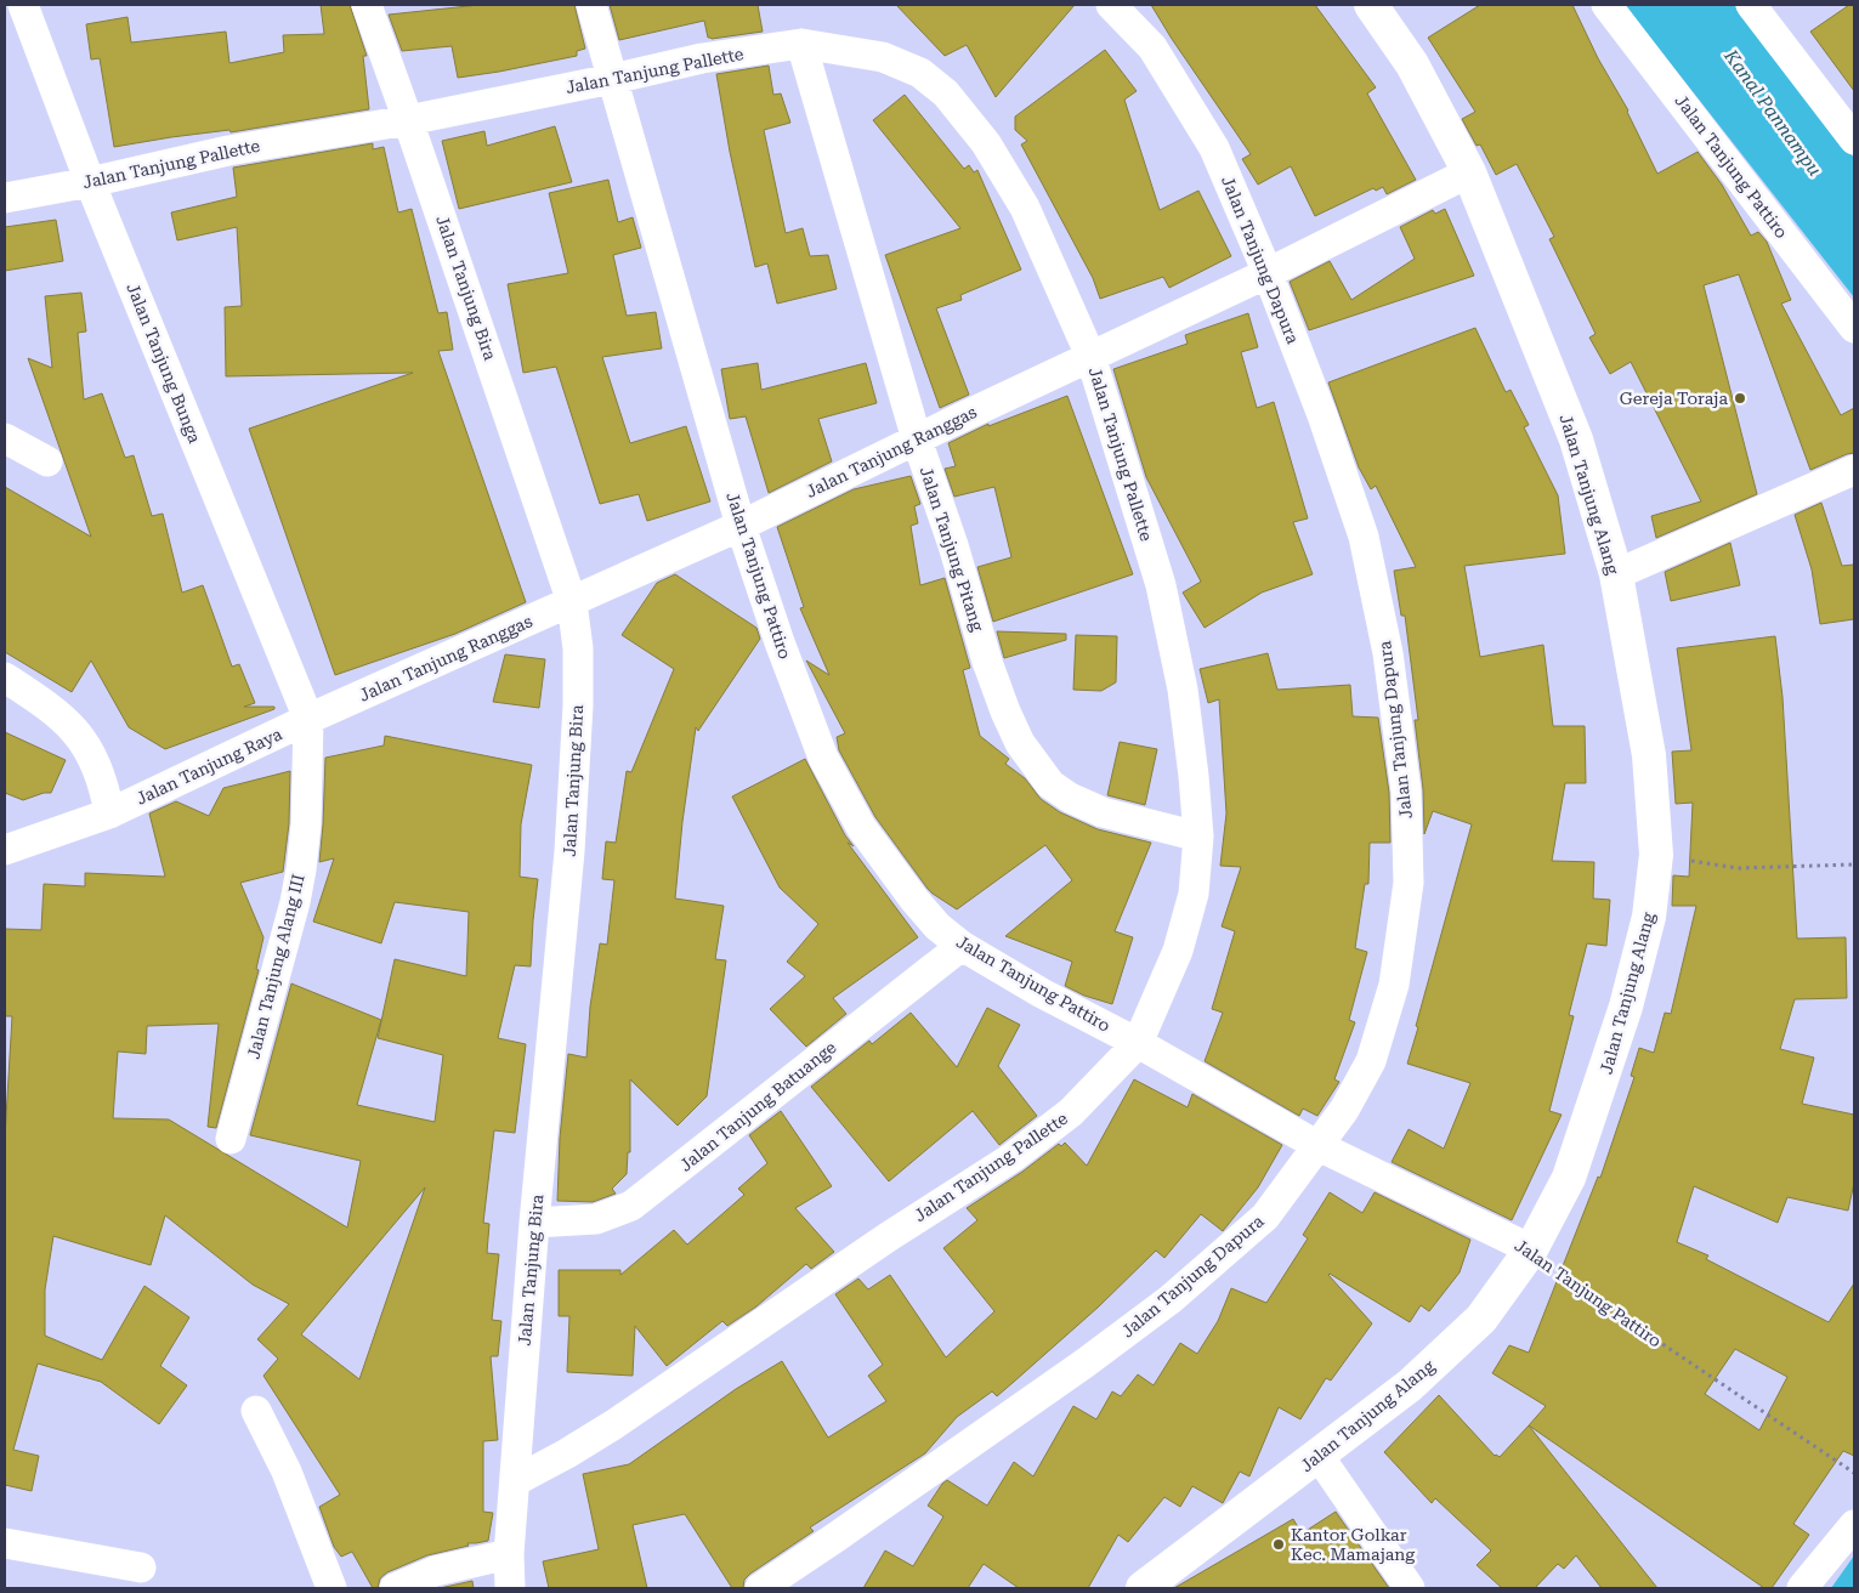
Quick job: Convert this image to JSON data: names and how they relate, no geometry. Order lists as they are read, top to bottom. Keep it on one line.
{"streets":{"street":["Jalan Tanjung Pallette","Jalan Tanjung Pattiro","Jalan Tanjung Dapura","Jalan Tanjung Bira","Jalan Tanjung Bunga","Jalan Tanjung Ranggas","Jalan Tanjung Alang","Jalan Tanjung Pitang","Jalan Tanjung Raya","Jalan Tanjung Alang III","Jalan Tanjung Batuange"]},"crossings":[["Jalan Tanjung Pallette","Jalan Tanjung Pattiro"],["Jalan Tanjung Pallette","Jalan Tanjung Bira"],["Jalan Tanjung Pallette","Jalan Tanjung Bunga"],["Jalan Tanjung Pallette","Jalan Tanjung Ranggas"],["Jalan Tanjung Pallette","Jalan Tanjung Pitang"],["Jalan Tanjung Pattiro","Jalan Tanjung Dapura"],["Jalan Tanjung Pattiro","Jalan Tanjung Ranggas"],["Jalan Tanjung Pattiro","Jalan Tanjung Alang"],["Jalan Tanjung Pattiro","Jalan Tanjung Batuange"],["Jalan Tanjung Dapura","Jalan Tanjung Ranggas"],["Jalan Tanjung Bira","Jalan Tanjung Ranggas"],["Jalan Tanjung Bira","Jalan Tanjung Batuange"],["Jalan Tanjung Bunga","Jalan Tanjung Ranggas"],["Jalan Tanjung Bunga","Jalan Tanjung Raya"],["Jalan Tanjung Bunga","Jalan Tanjung Alang III"],["Jalan Tanjung Ranggas","Jalan Tanjung Alang"],["Jalan Tanjung Ranggas","Jalan Tanjung Pitang"],["Jalan Tanjung Ranggas","Jalan Tanjung Raya"],["Jalan Tanjung Ranggas","Jalan Tanjung Alang III"],["Jalan Tanjung Raya","Jalan Tanjung Alang III"]],"water":["Kanal Pannampu"],"places":["Gereja Toraja","Kantor Golkar Kec. Mamajang"]}
